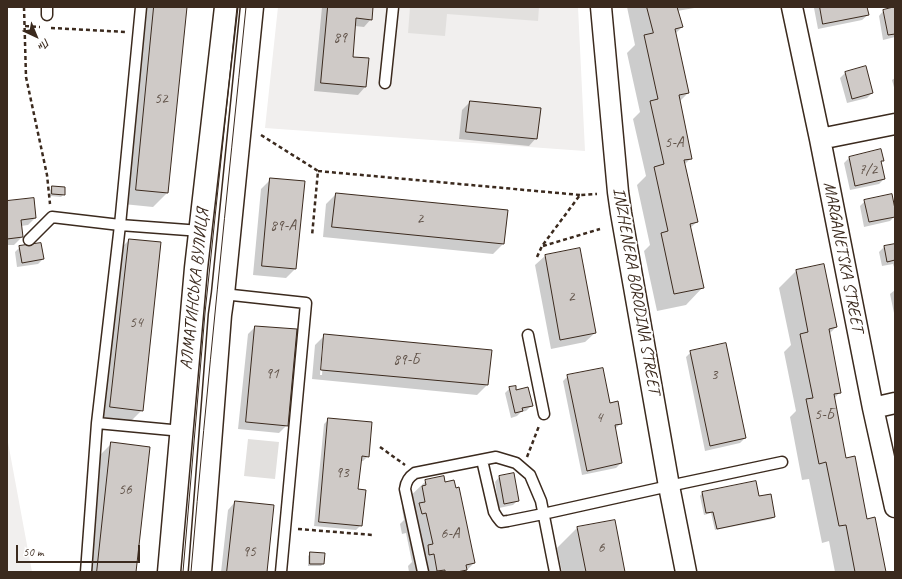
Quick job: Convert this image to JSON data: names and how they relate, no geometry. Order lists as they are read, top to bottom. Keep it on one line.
{"streets":{"street":["MARGANETSKA STREET","АЛМАТИНСЬКА ВУЛИЦЯ","INZHENERA BORODINA STREET"]},"house_numbers":["89","52","5-А","7/2","2","89-А","2","54","89-Б","91","3","5-Б","4","93","56","6-А","6","95"],"scale_bar":"50 m","north":"bottom right"}
